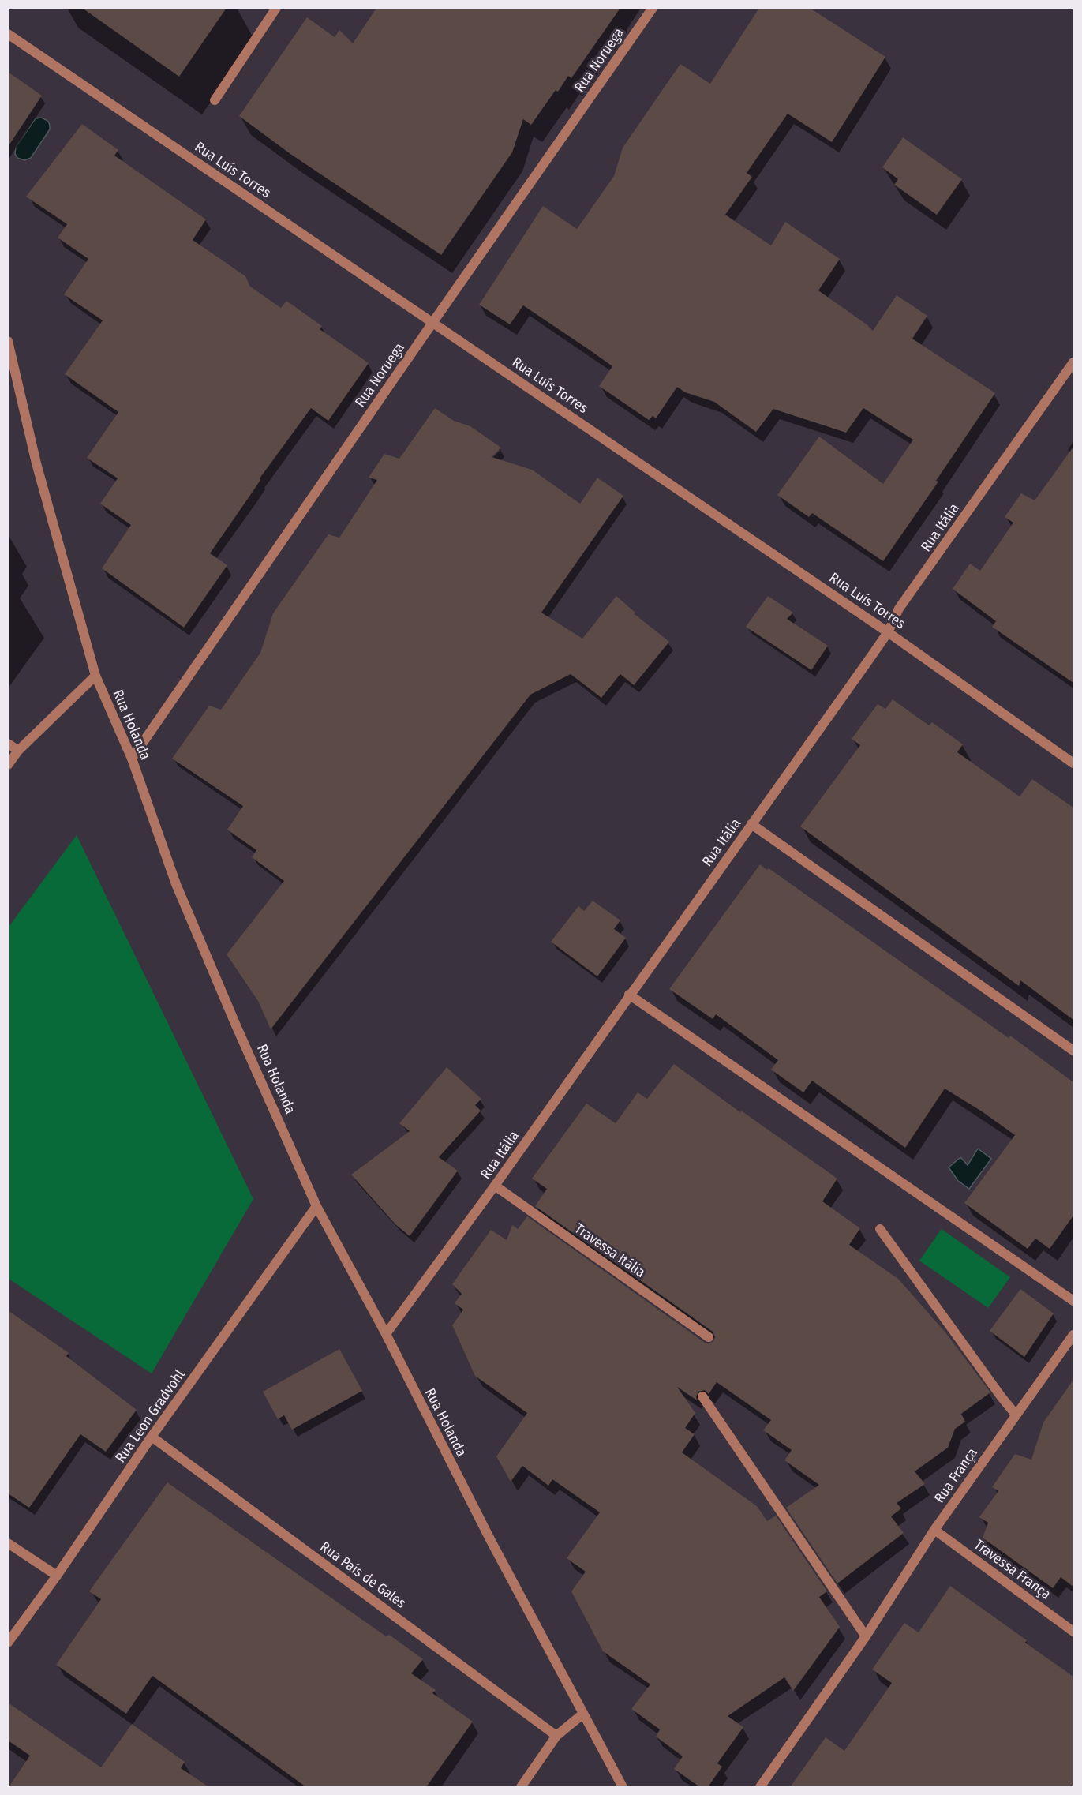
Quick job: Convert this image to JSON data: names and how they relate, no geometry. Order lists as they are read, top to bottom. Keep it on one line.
{"streets":{"street":["Rua Noruega","Rua Luís Torres","Rua Itália","Rua Holanda","Travessa Itália","Rua Leon Gradvohl","Rua França","Travessa França","Rua País de Gales"]},"crossings":[["Rua Noruega","Rua Luís Torres"],["Rua Noruega","Rua Holanda"],["Rua Luís Torres","Rua Itália"],["Rua Itália","Rua Holanda"],["Rua Itália","Travessa Itália"],["Rua Holanda","Rua Leon Gradvohl"],["Rua Leon Gradvohl","Rua País de Gales"],["Rua França","Travessa França"]]}
